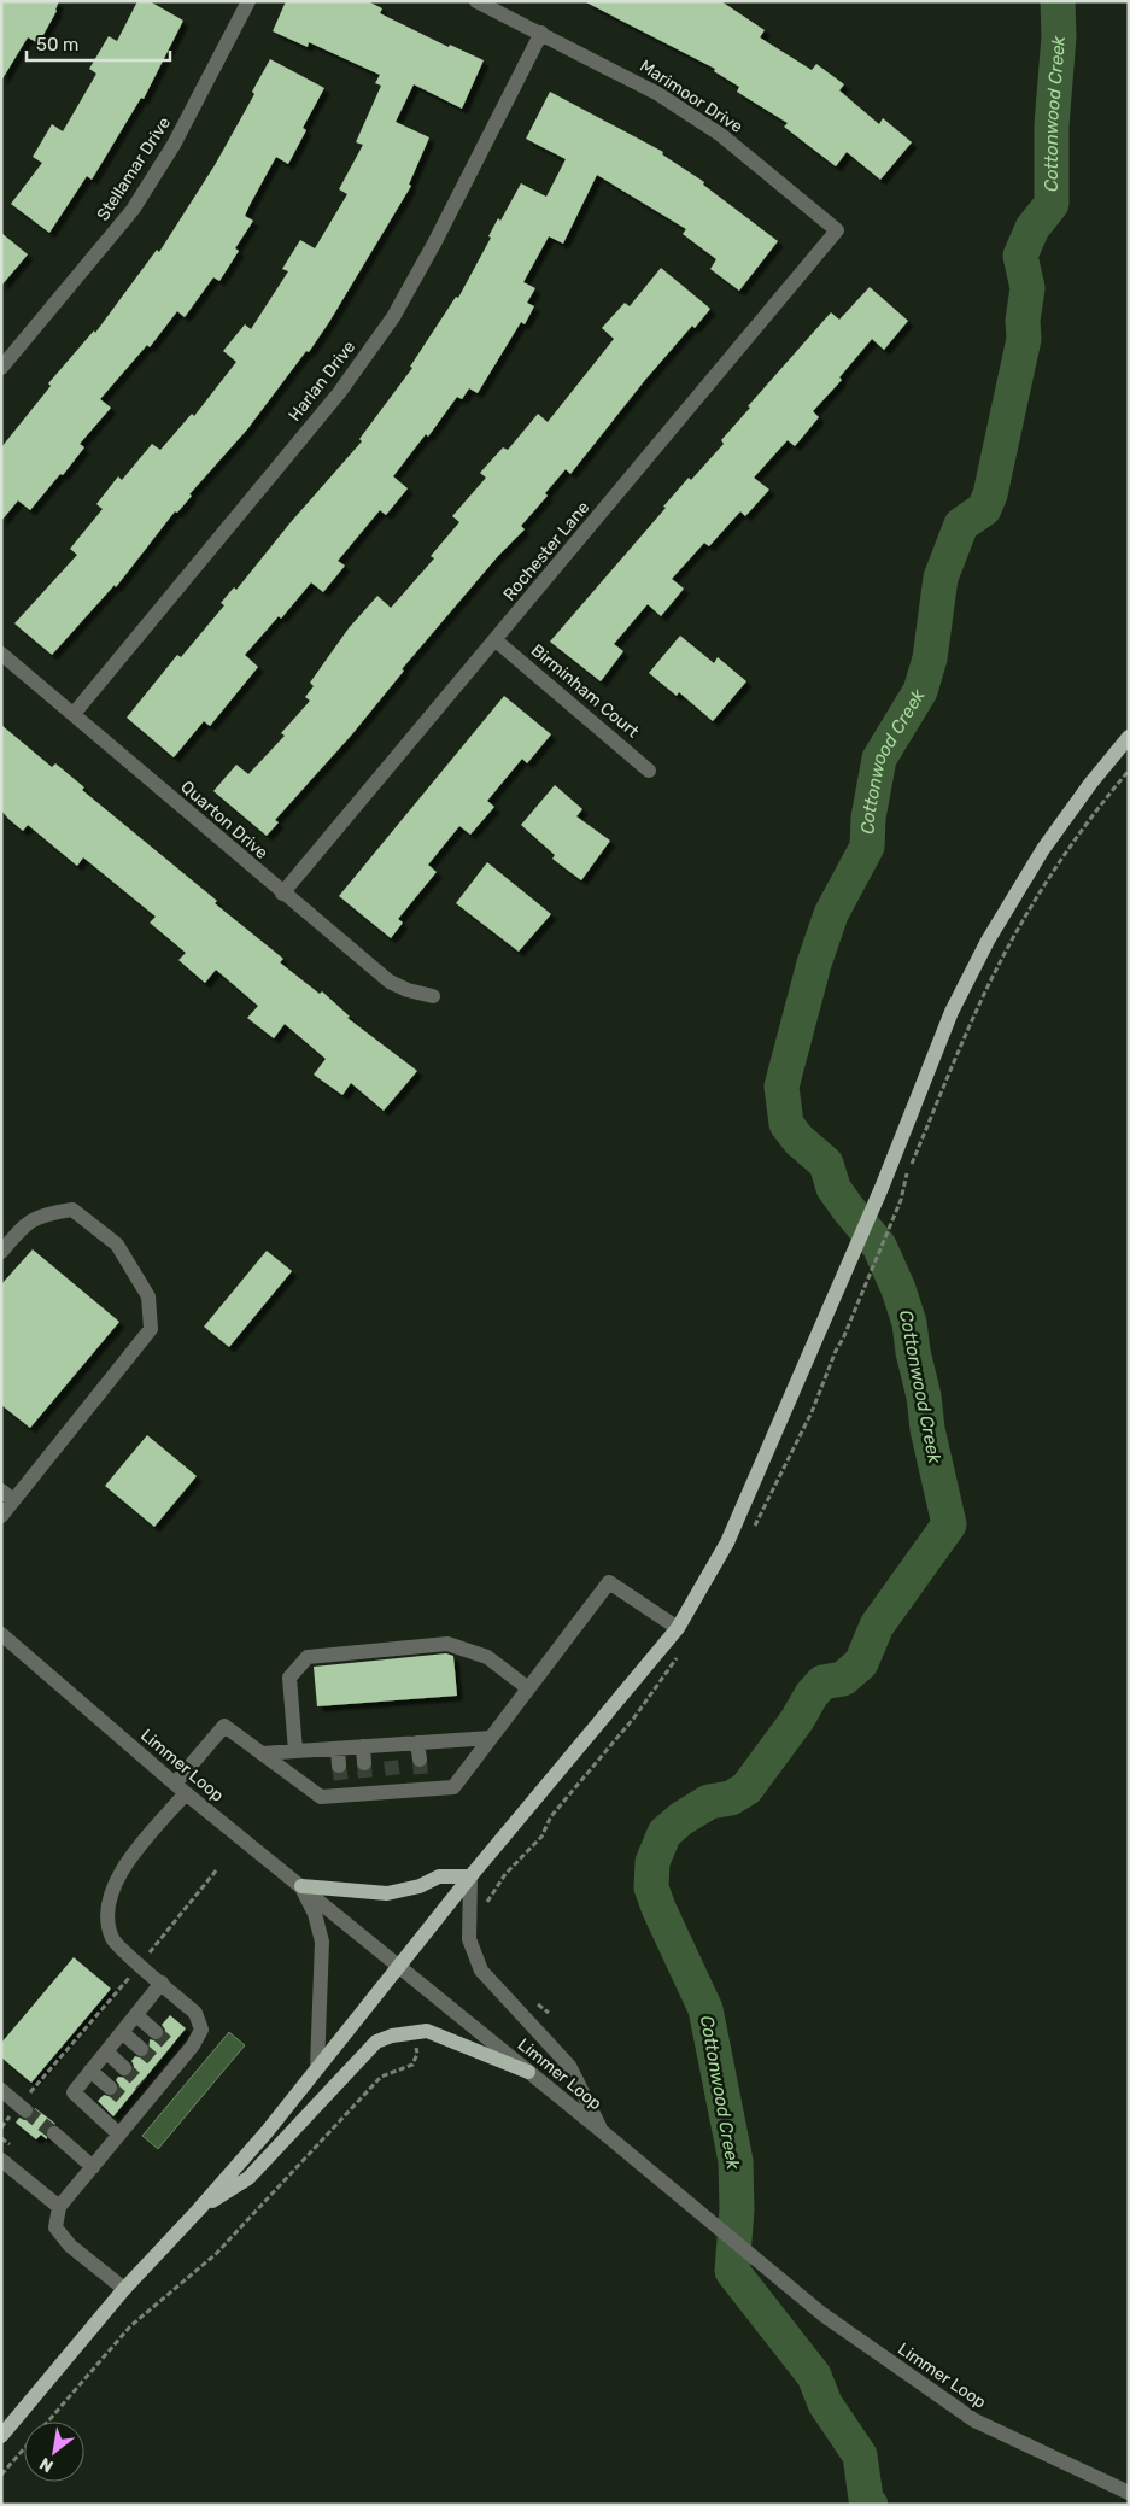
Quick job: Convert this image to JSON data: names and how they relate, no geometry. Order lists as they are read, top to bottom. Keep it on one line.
{"streets":{"street":["Marimoor Drive","Stellamar Drive","Harlan Drive","Rochester Lane","Birminham Court","Quarton Drive","Limmer Loop"]},"crossings":[["Marimoor Drive","Harlan Drive"],["Marimoor Drive","Rochester Lane"],["Harlan Drive","Quarton Drive"],["Rochester Lane","Birminham Court"],["Rochester Lane","Quarton Drive"]],"water":["Cottonwood Creek"],"scale_bar":"50 m","north":"bottom left"}
